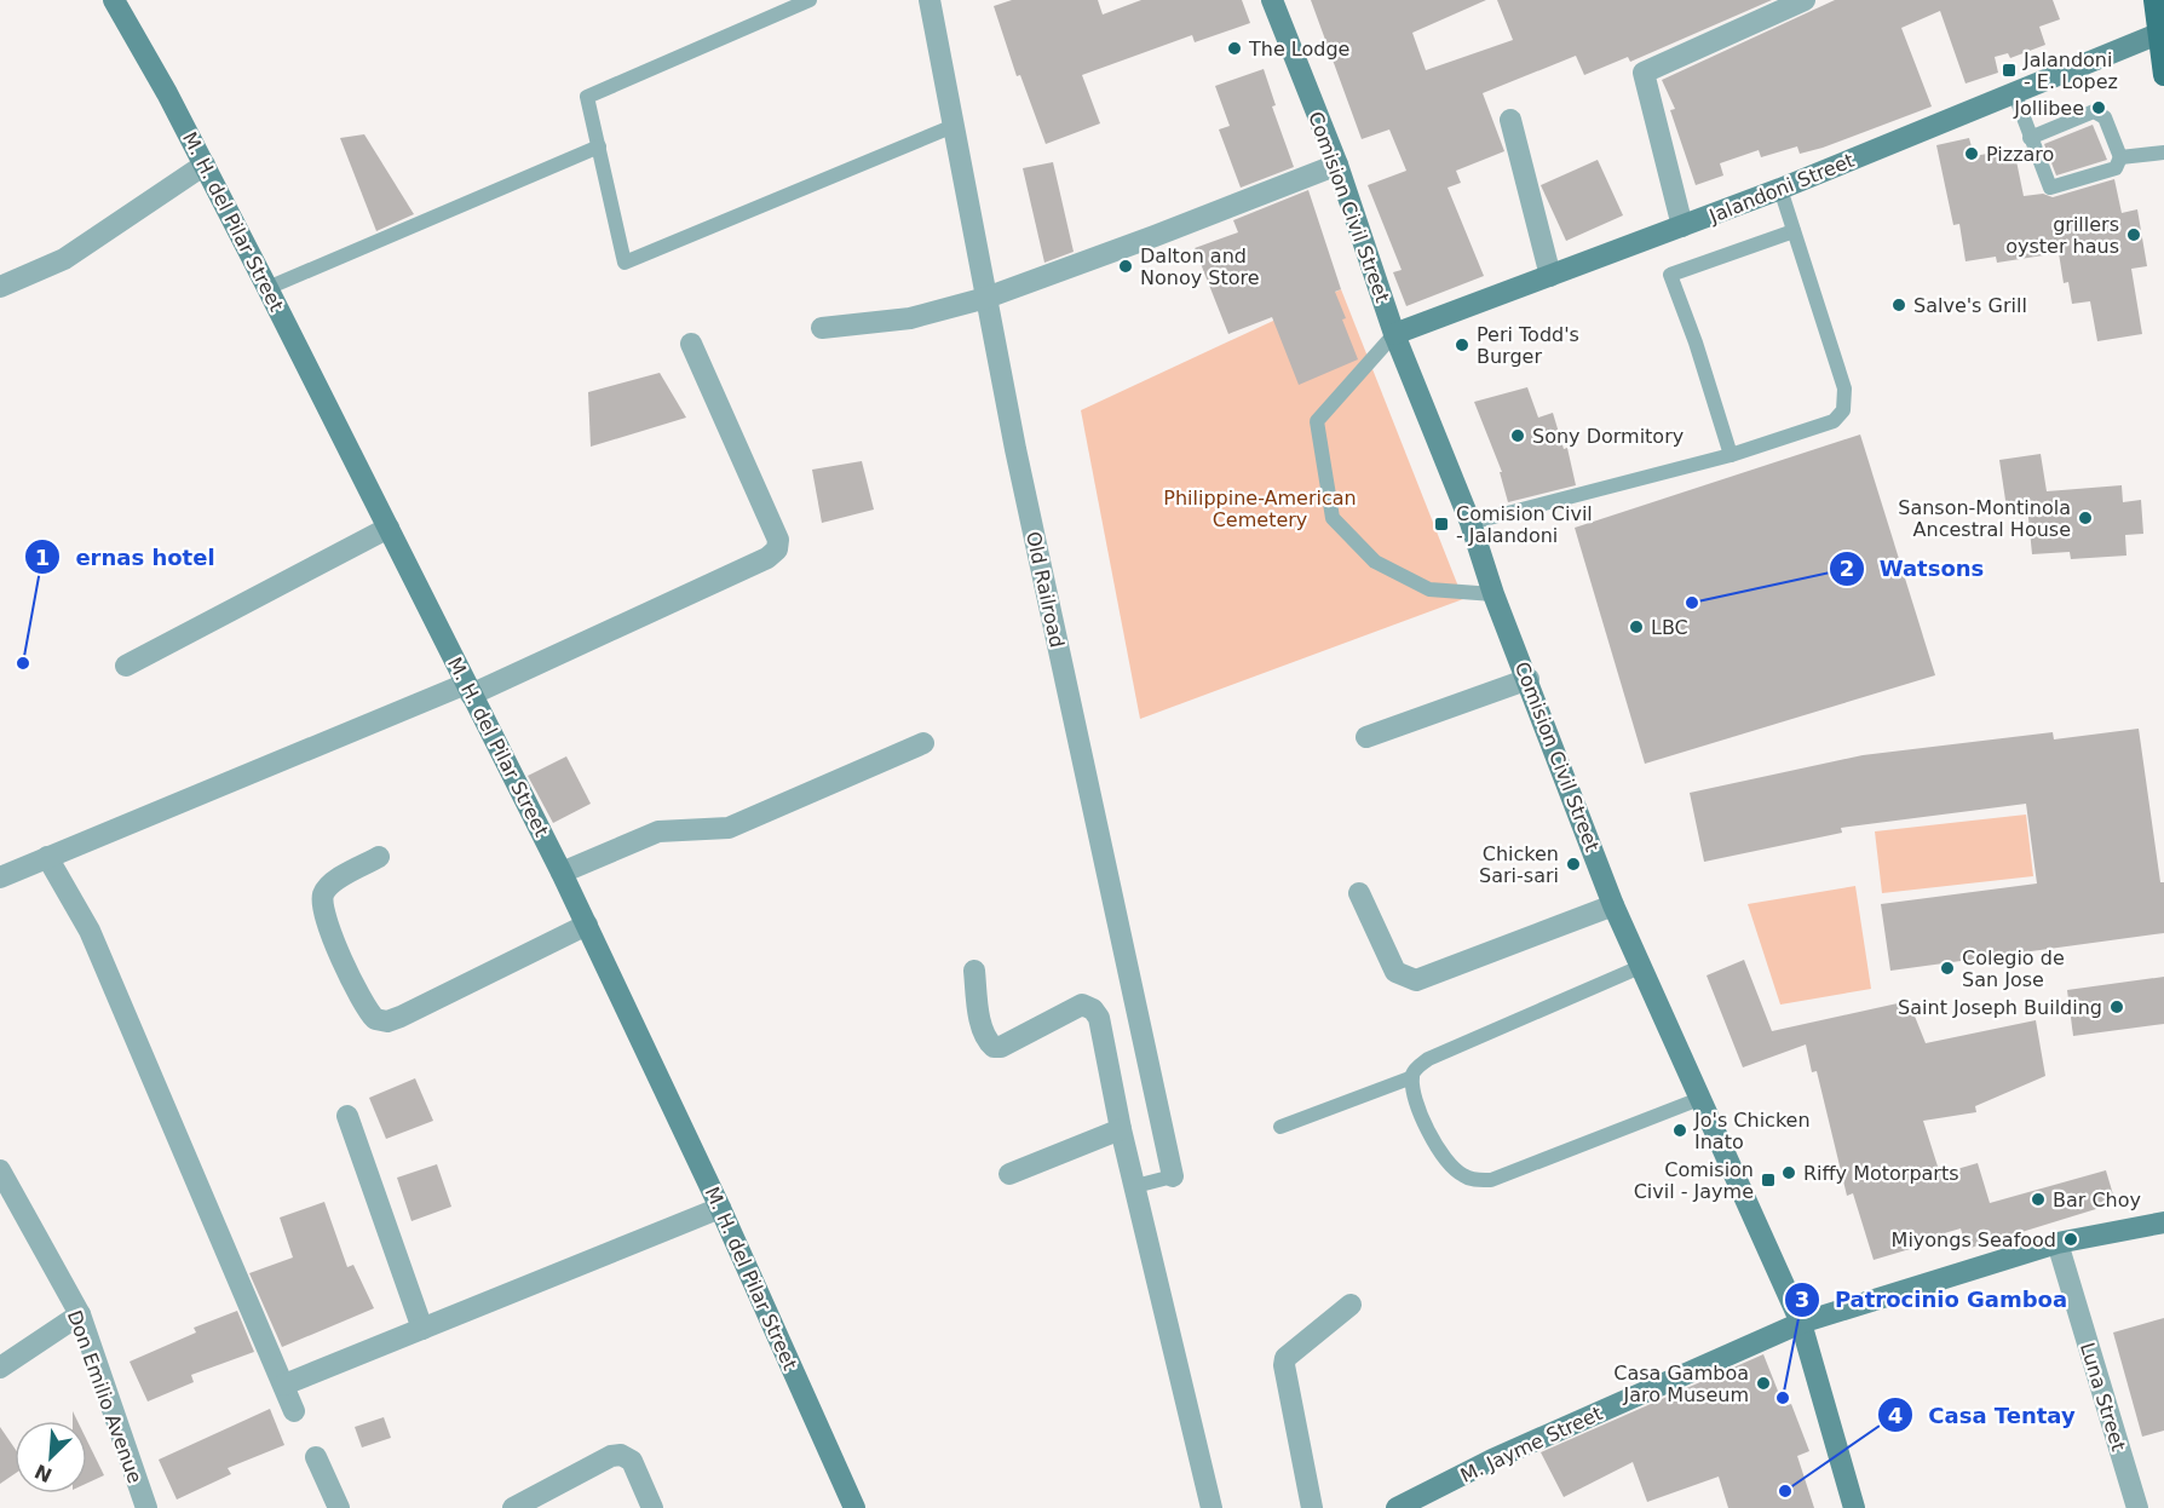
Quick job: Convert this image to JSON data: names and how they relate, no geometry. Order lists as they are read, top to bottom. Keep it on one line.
{"streets":{"street":["Jalandoni Street","Comision Civil Street","M. H. del Pilar Street","Old Railroad","Don Emilio Avenue","Luna Street","M. Jayme Street"]},"crossings":[["Jalandoni Street","Comision Civil Street"],["Comision Civil Street","M. Jayme Street"],["Luna Street","M. Jayme Street"]],"parks":["Philippine-American Cemetery"],"places":{"other":["The Lodge","Jollibee","Pizzaro","grillers oyster haus","Dalton and Nonoy Store","Salve's Grill","Peri Todd's Burger","Sony Dormitory","Sanson-Montinola Ancestral House","Watsons","LBC","ernas hotel","Chicken Sari-sari","Colegio de San Jose","Saint Joseph Building","Jo's Chicken Inato","Riffy Motorparts","Bar Choy","Miyongs Seafood","Casa Gamboa Jaro Museum","Patrocinio Gamboa","Casa Tentay"],"transit":["Jalandoni - E. Lopez","Comision Civil - Jalandoni","Comision Civil - Jayme"]},"north":"bottom left"}
